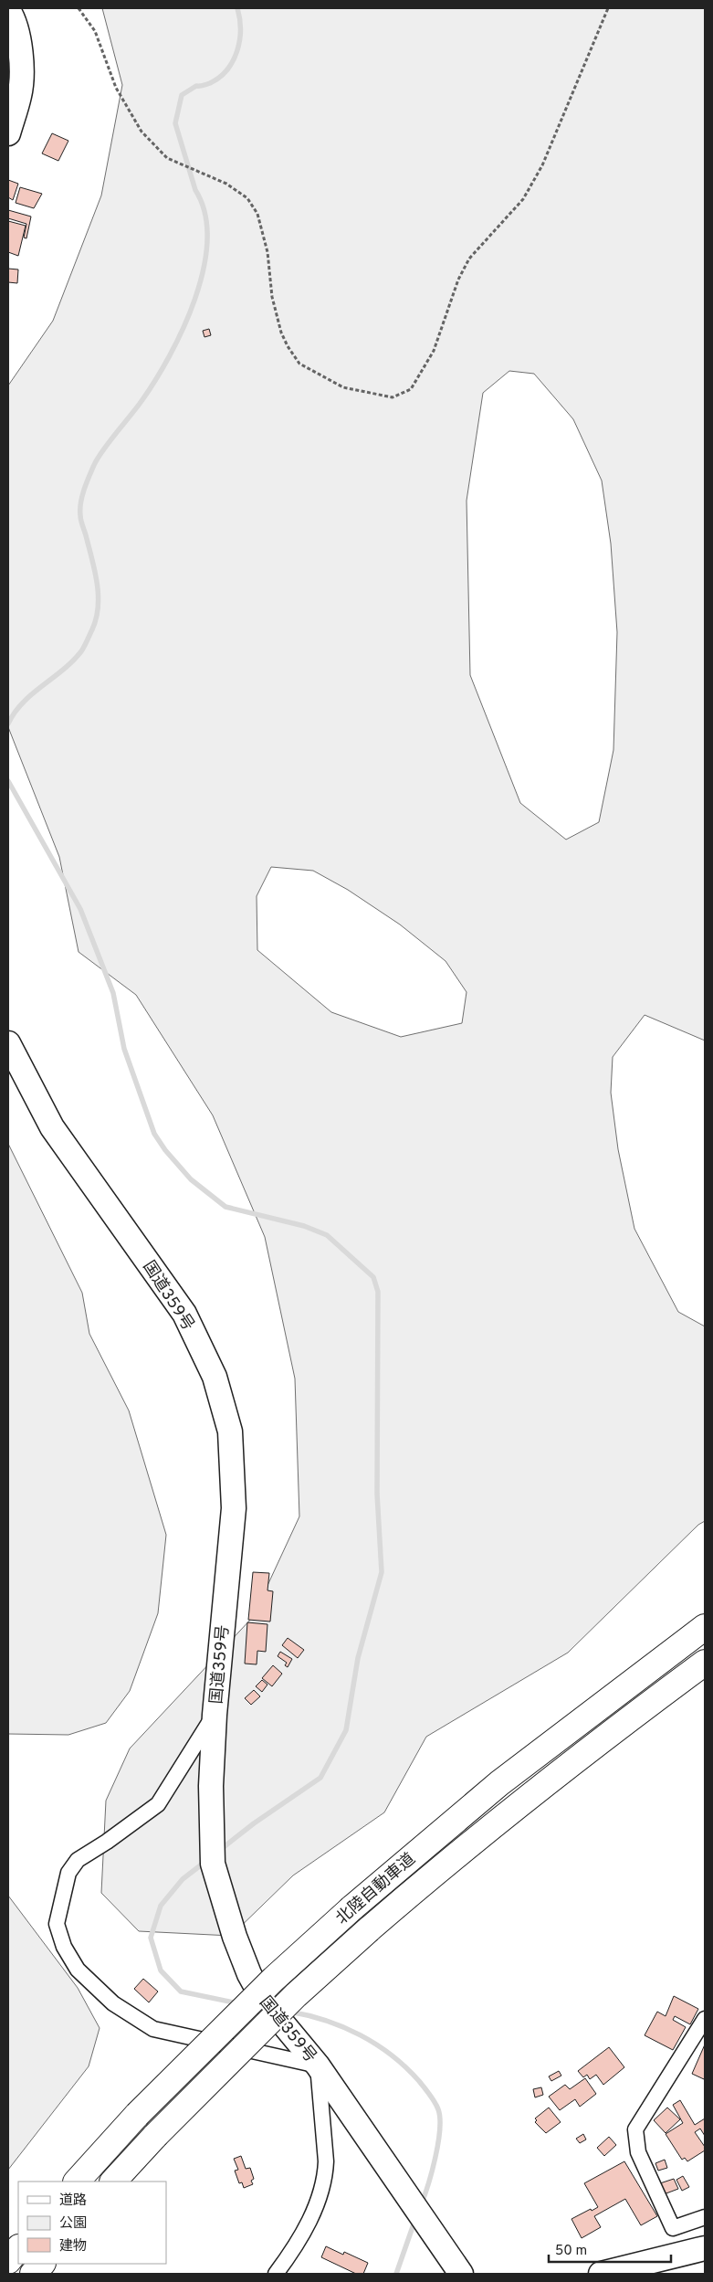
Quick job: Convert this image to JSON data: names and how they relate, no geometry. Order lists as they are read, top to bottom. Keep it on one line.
{"streets":{"highway":["国道359号","北陸自動車道"]},"legend":["道路","公園","建物"],"scale_bar":"50 m"}
